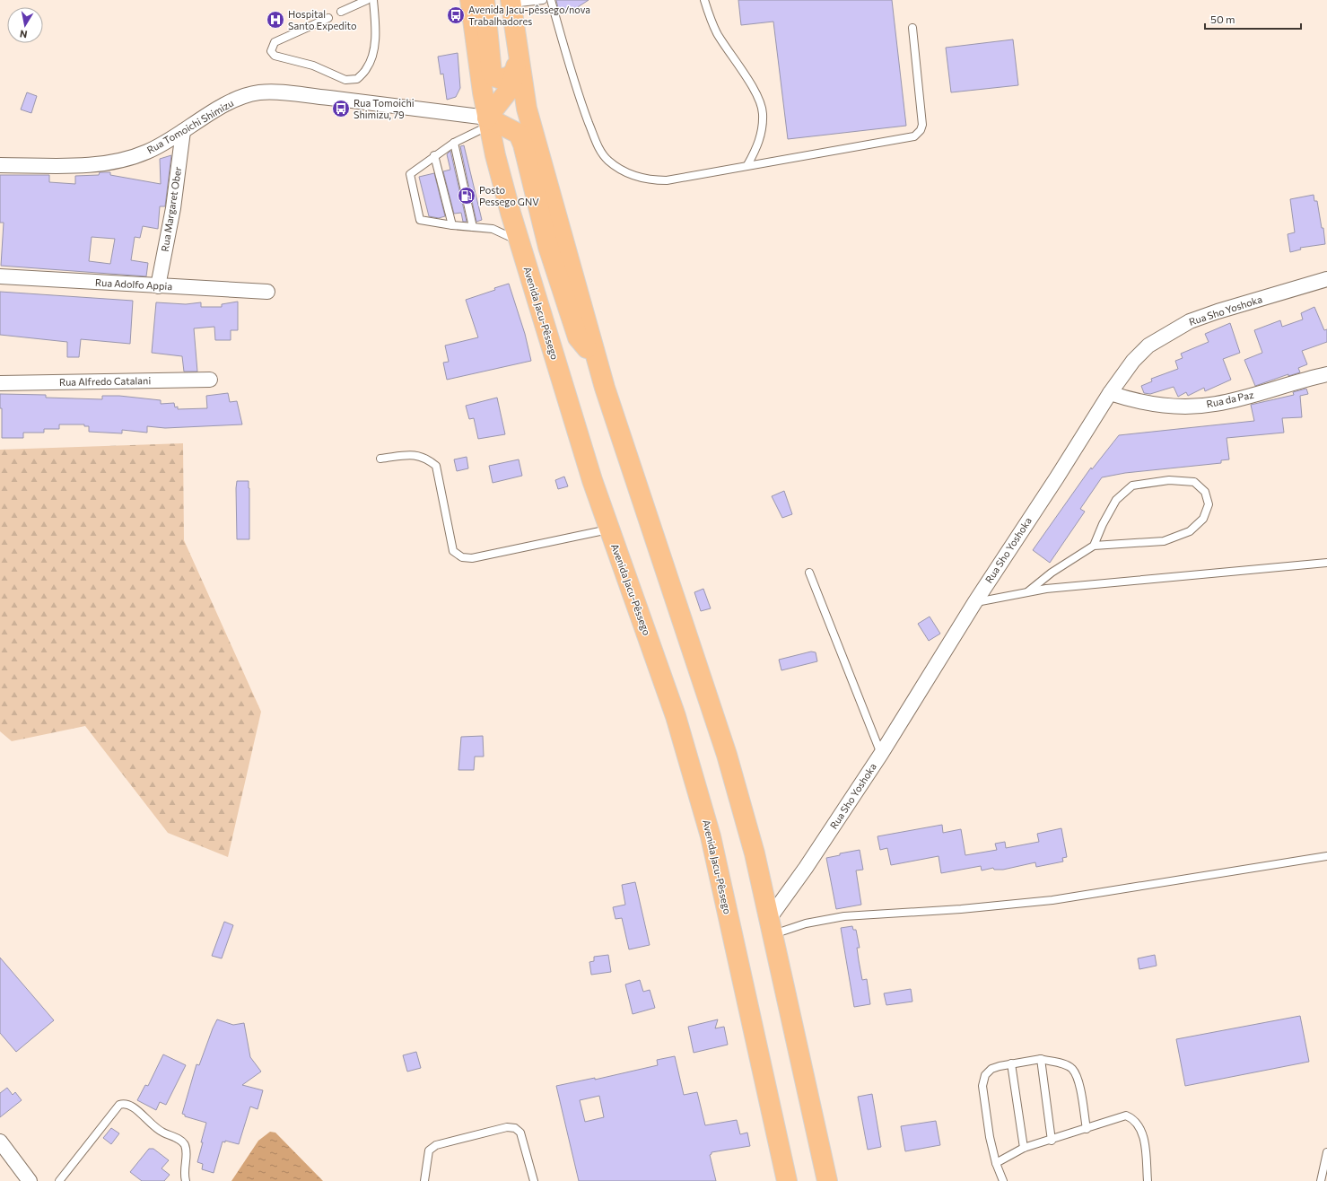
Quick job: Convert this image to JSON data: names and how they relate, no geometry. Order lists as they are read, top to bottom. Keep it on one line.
{"streets":{"highway":["Avenida Jacu-Pêssego"],"street":["Rua Tomoichi Shimizu","Rua Margaret Ober","Rua Adolfo Appia","Rua Sho Yoshoka","Rua Alfredo Catalani","Rua da Paz"]},"crossings":[["Rua Tomoichi Shimizu","Rua Margaret Ober"],["Rua Tomoichi Shimizu","Avenida Jacu-Pêssego"],["Rua Margaret Ober","Rua Adolfo Appia"],["Rua Sho Yoshoka","Rua da Paz"]],"places":{"bus stop":["Avenida Jacu-pêssego/nova Trabalhadores","Rua Tomoichi Shimizu, 79"],"hospital":["Hospital Santo Expedito"],"fuel station":["Posto Pessego GNV"]},"scale_bar":"50 m","north":"bottom"}
